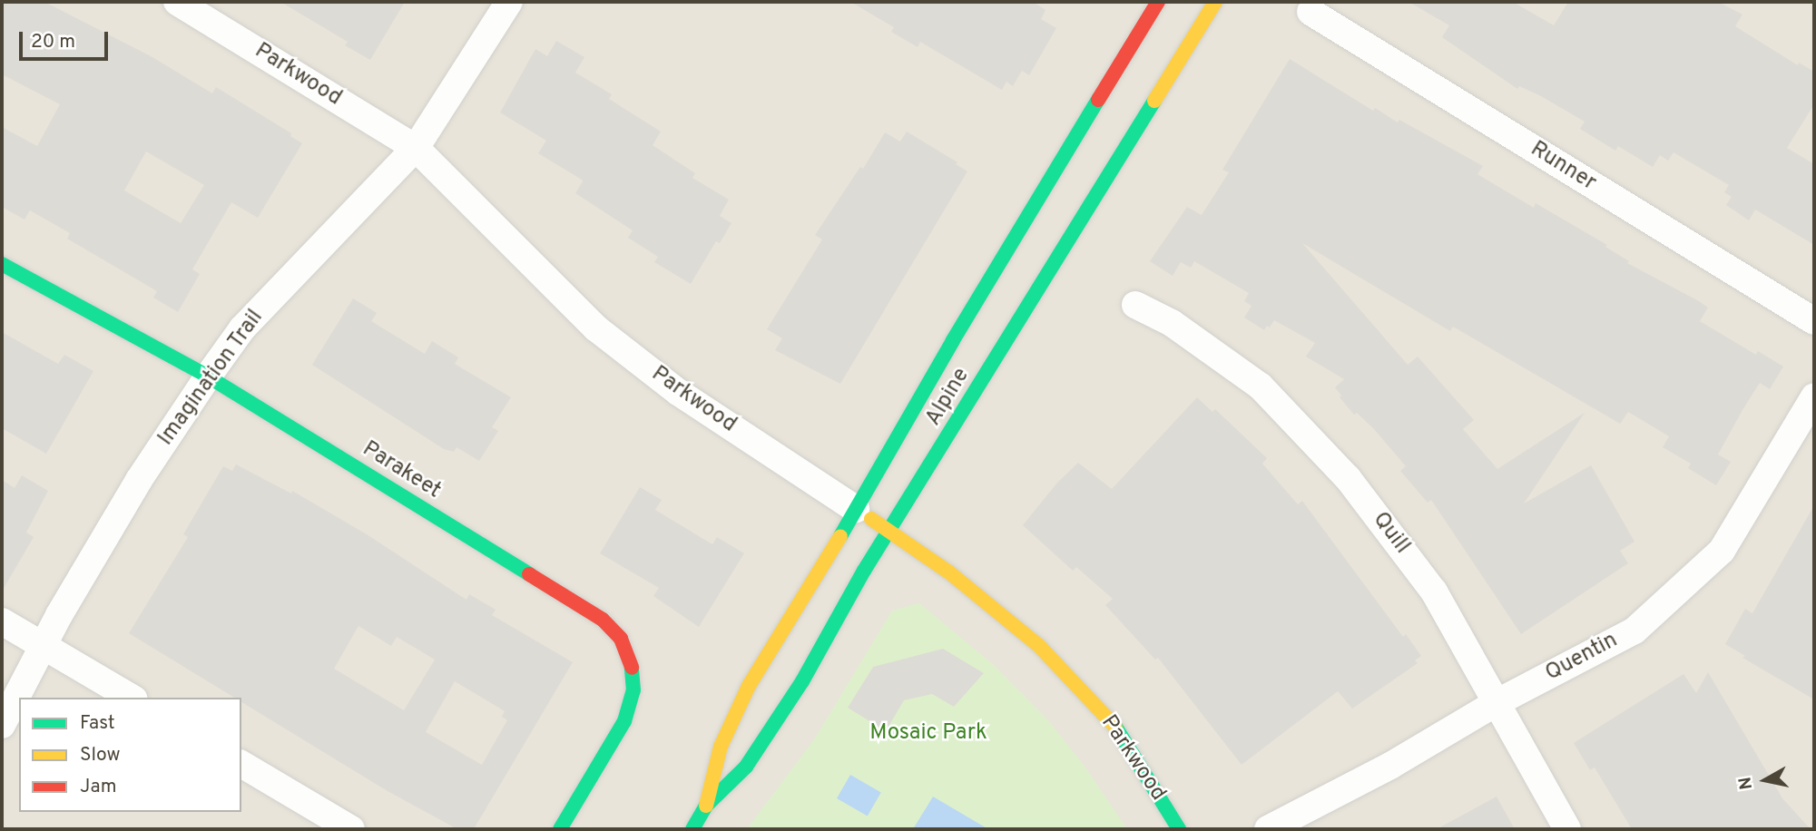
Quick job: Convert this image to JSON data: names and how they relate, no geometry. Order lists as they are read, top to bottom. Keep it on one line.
{"streets":{"street":["Parkwood","Runner","Imagination Trail","Alpine","Parakeet","Quill","Quentin"]},"crossings":[["Parkwood","Imagination Trail"],["Parkwood","Alpine"],["Imagination Trail","Parakeet"],["Quill","Quentin"]],"parks":["Mosaic Park"],"legend":["Fast","Slow","Jam"],"scale_bar":"20 m","north":"left"}
